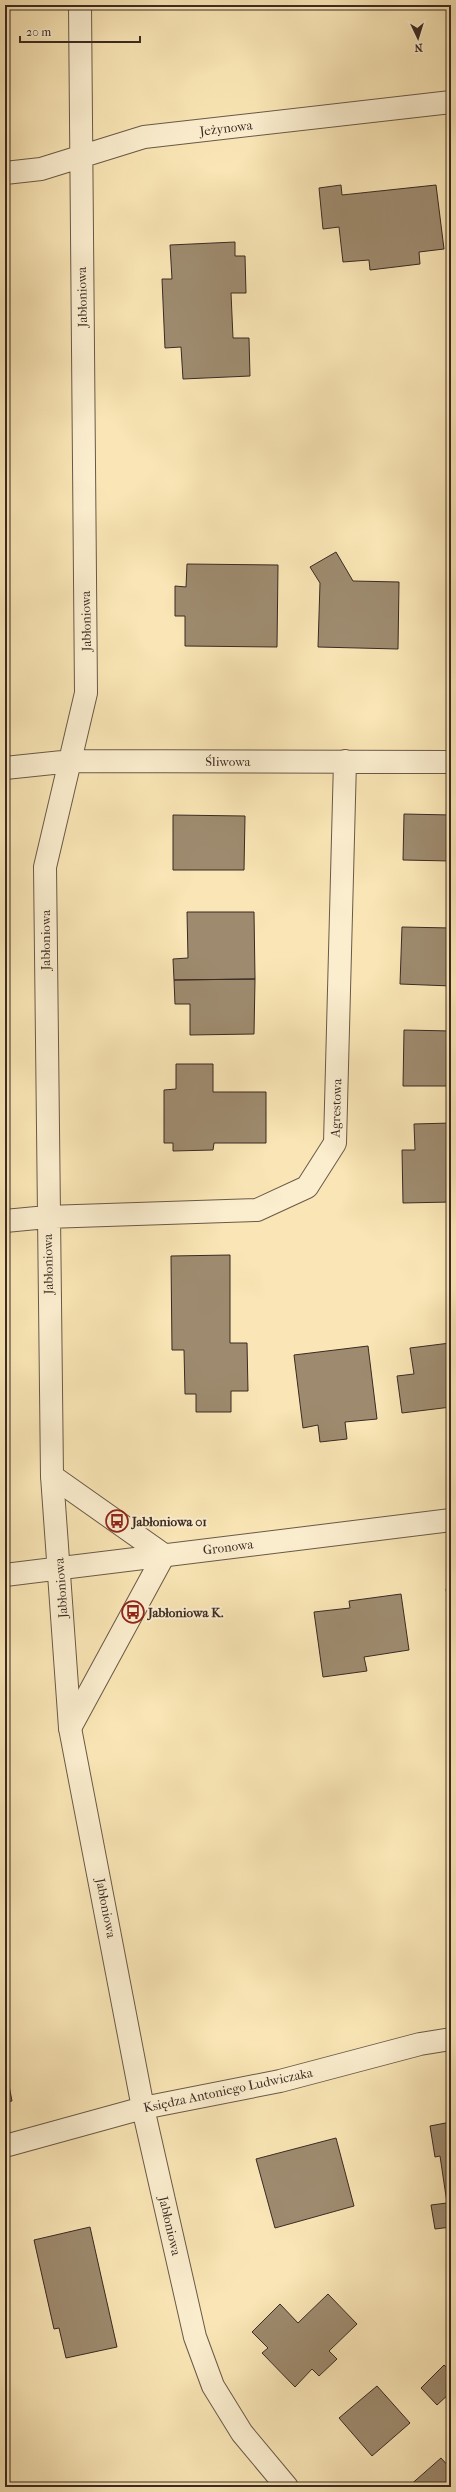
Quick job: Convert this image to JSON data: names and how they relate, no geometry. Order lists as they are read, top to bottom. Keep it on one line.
{"streets":{"street":["Jeżynowa","Jabłoniowa","Śliwowa","Agrestowa","Gronowa","Księdza Antoniego Ludwiczaka"]},"crossings":[["Jeżynowa","Jabłoniowa"],["Jabłoniowa","Śliwowa"],["Jabłoniowa","Agrestowa"],["Jabłoniowa","Gronowa"],["Jabłoniowa","Księdza Antoniego Ludwiczaka"],["Śliwowa","Agrestowa"]],"places":{"bus stop":["Jabłoniowa 01","Jabłoniowa K."]},"scale_bar":"20 m","north":"bottom"}
